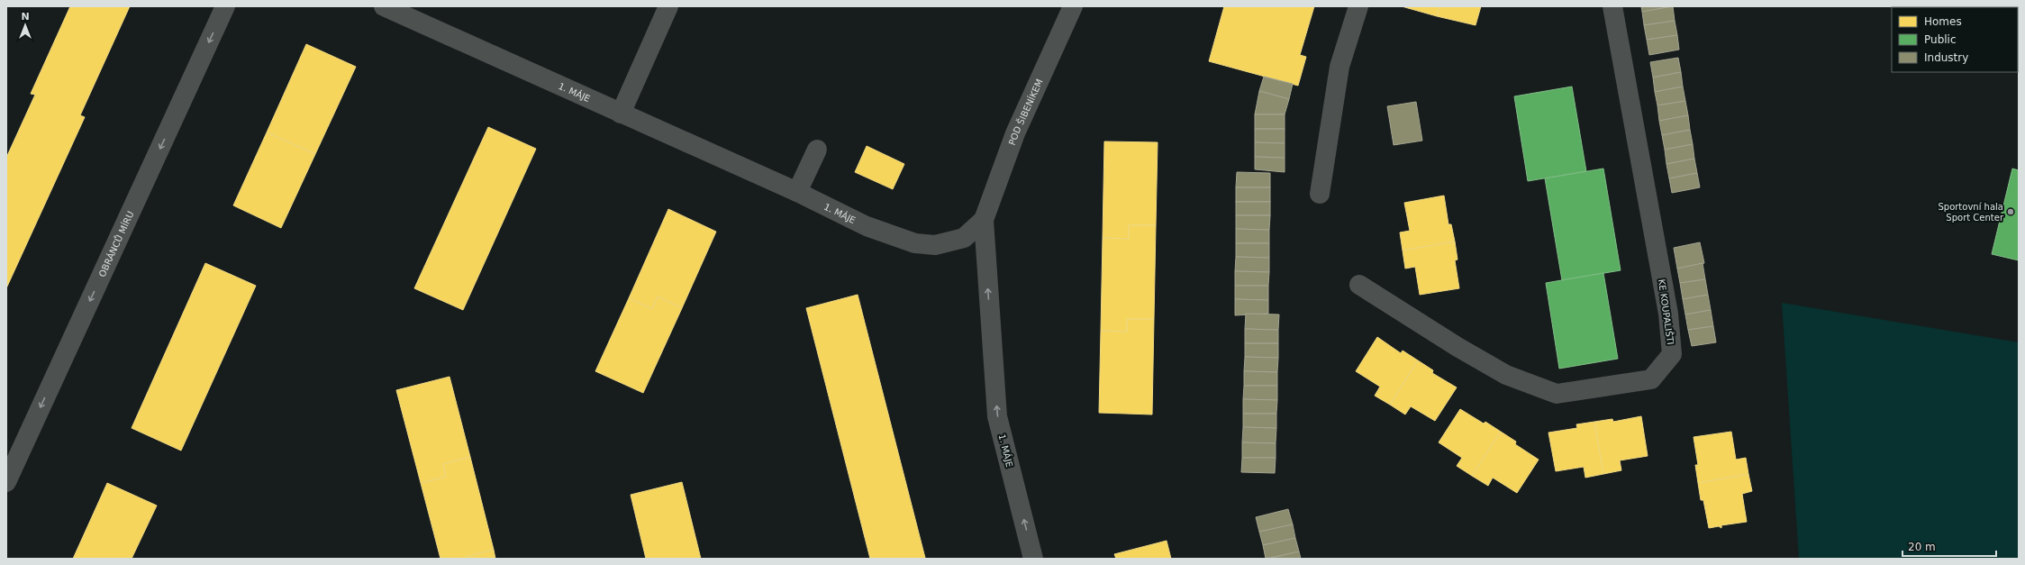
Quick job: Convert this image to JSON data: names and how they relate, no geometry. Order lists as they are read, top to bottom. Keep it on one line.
{"streets":{"street":["1. MÁJE","POD ŠIBENÍKEM","OBRÁNCŮ MÍRU","KE KOUPALIŠTI"]},"crossings":[["1. MÁJE","POD ŠIBENÍKEM"]],"one_way":["OBRÁNCŮ MÍRU"],"places":["Sportovní hala Sport Center"],"legend":["Homes","Public","Industry"],"scale_bar":"20 m","north":"top"}
